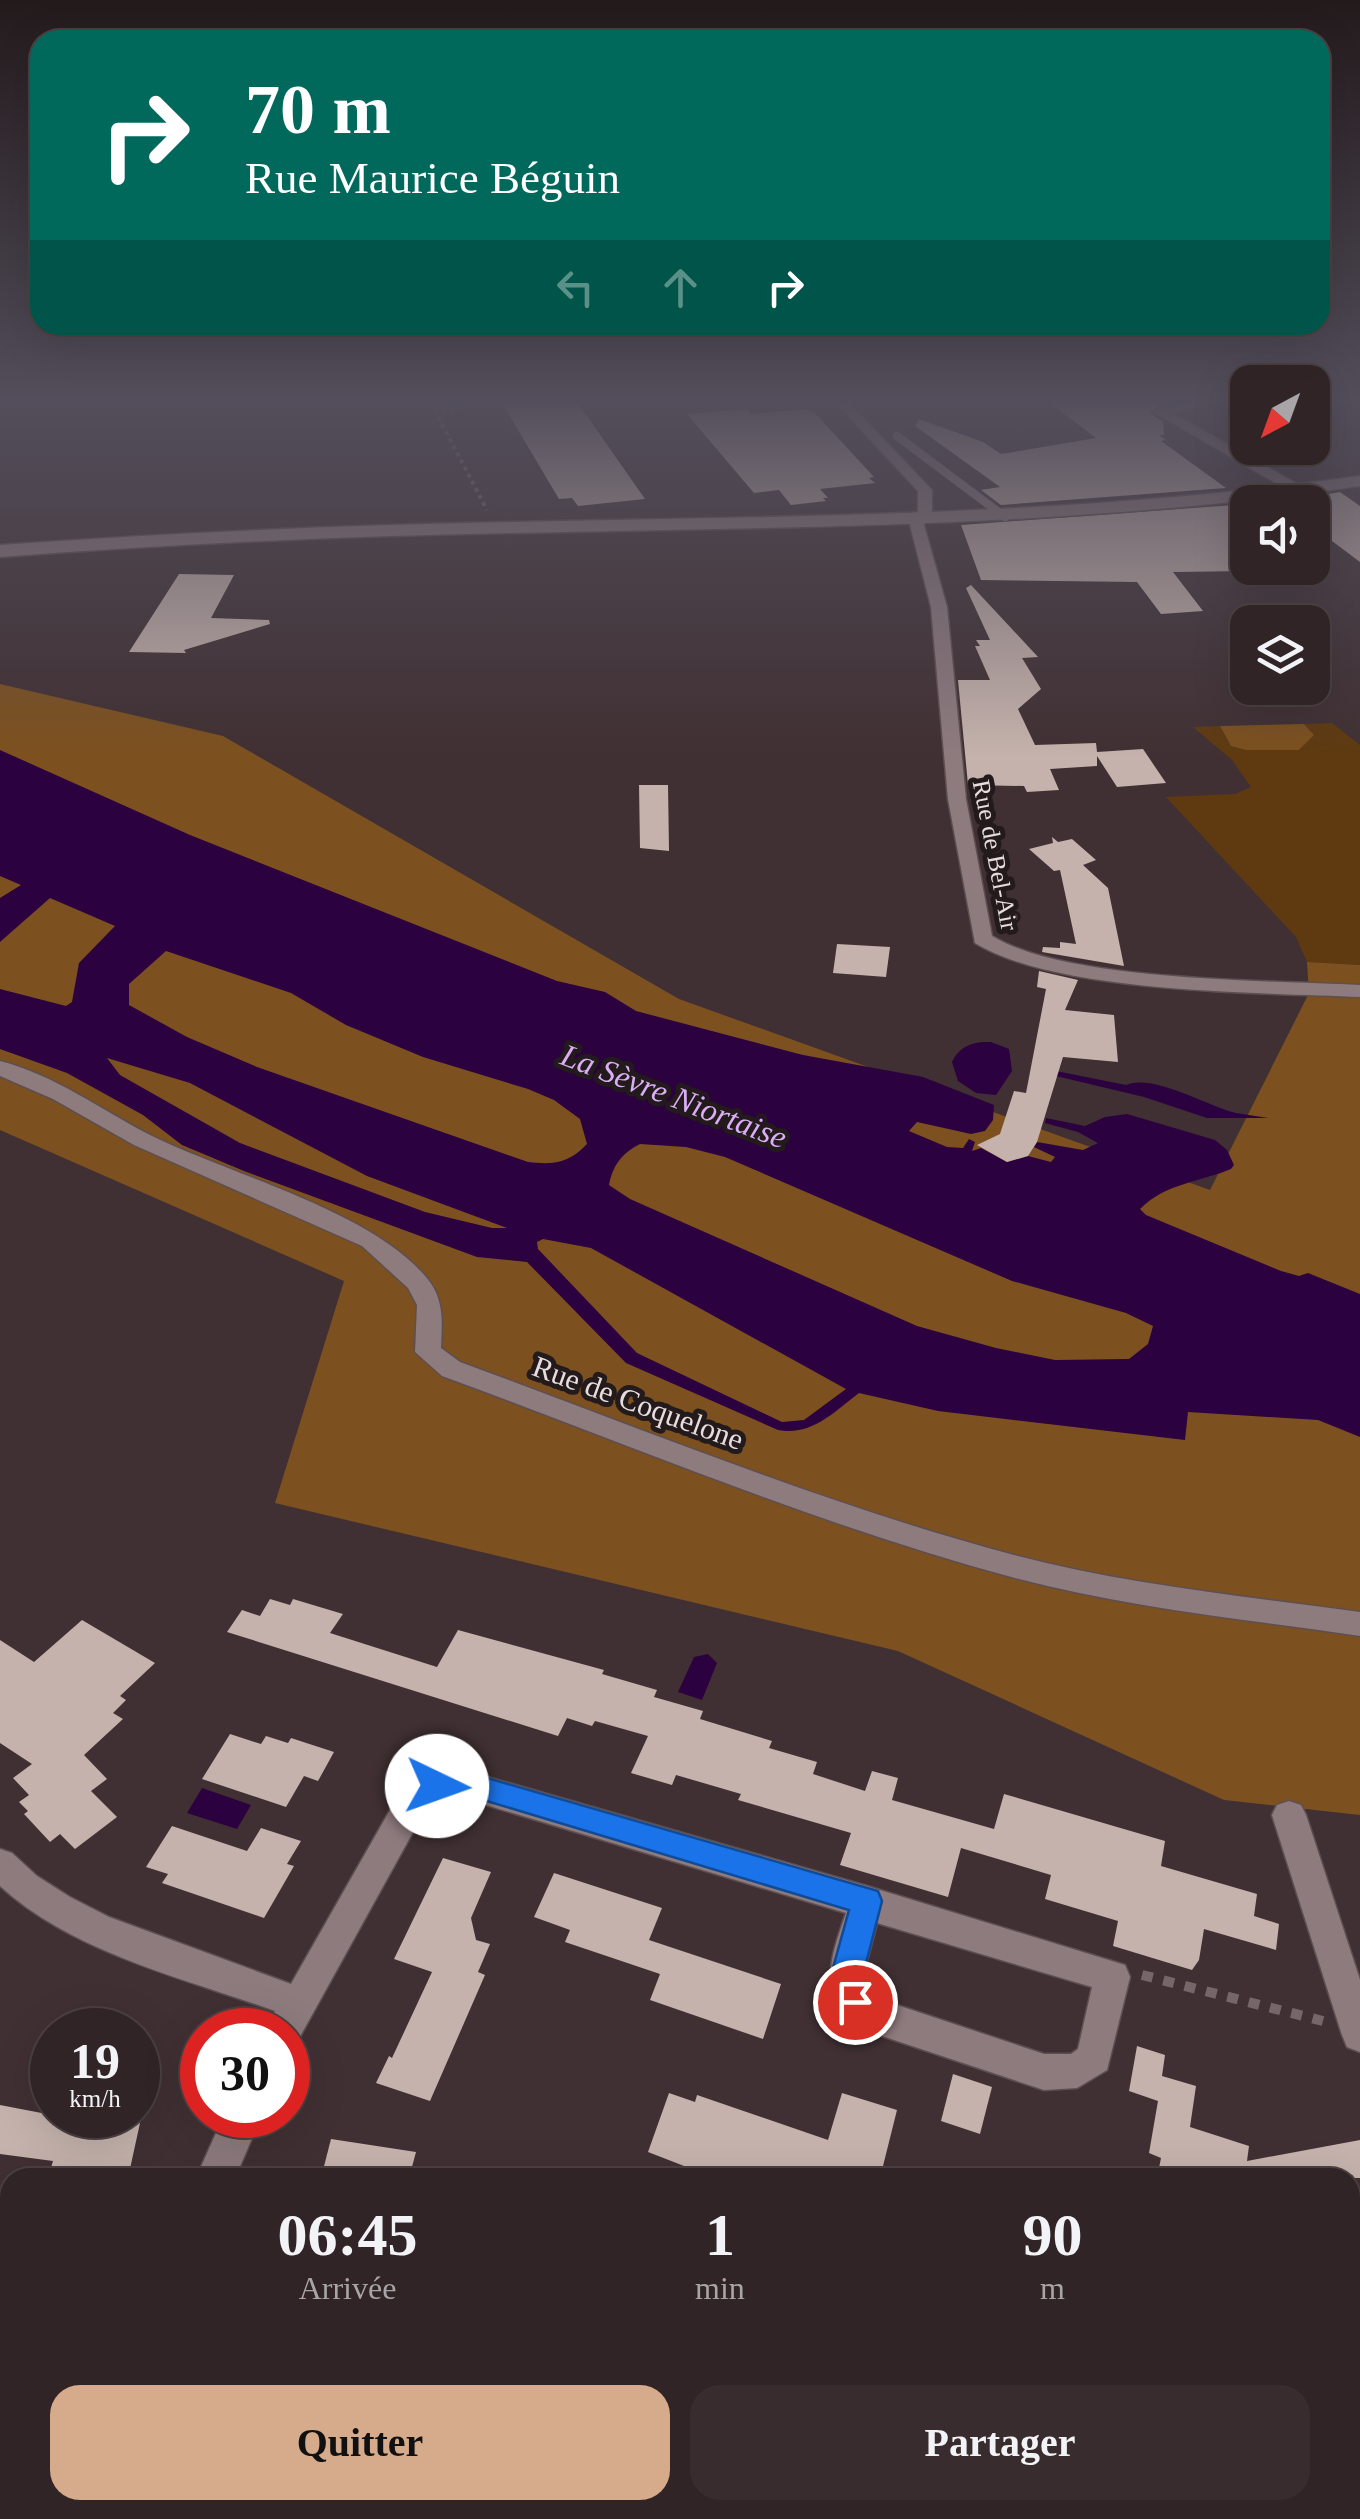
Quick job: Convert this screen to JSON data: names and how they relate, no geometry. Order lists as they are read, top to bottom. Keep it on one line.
{"streets":{"street":["Rue de Bel-Air","Rue de Coquelone"]},"water":["La Sèvre Niortaise"],"north":"bottom left","page":{"turn":["70 m","Rue Maurice Béguin"],"speed":"19 km/h","limit":"30","eta":["06:45","Arrivée","1","min","90","m"],"buttons":["Quitter","Partager"]}}
